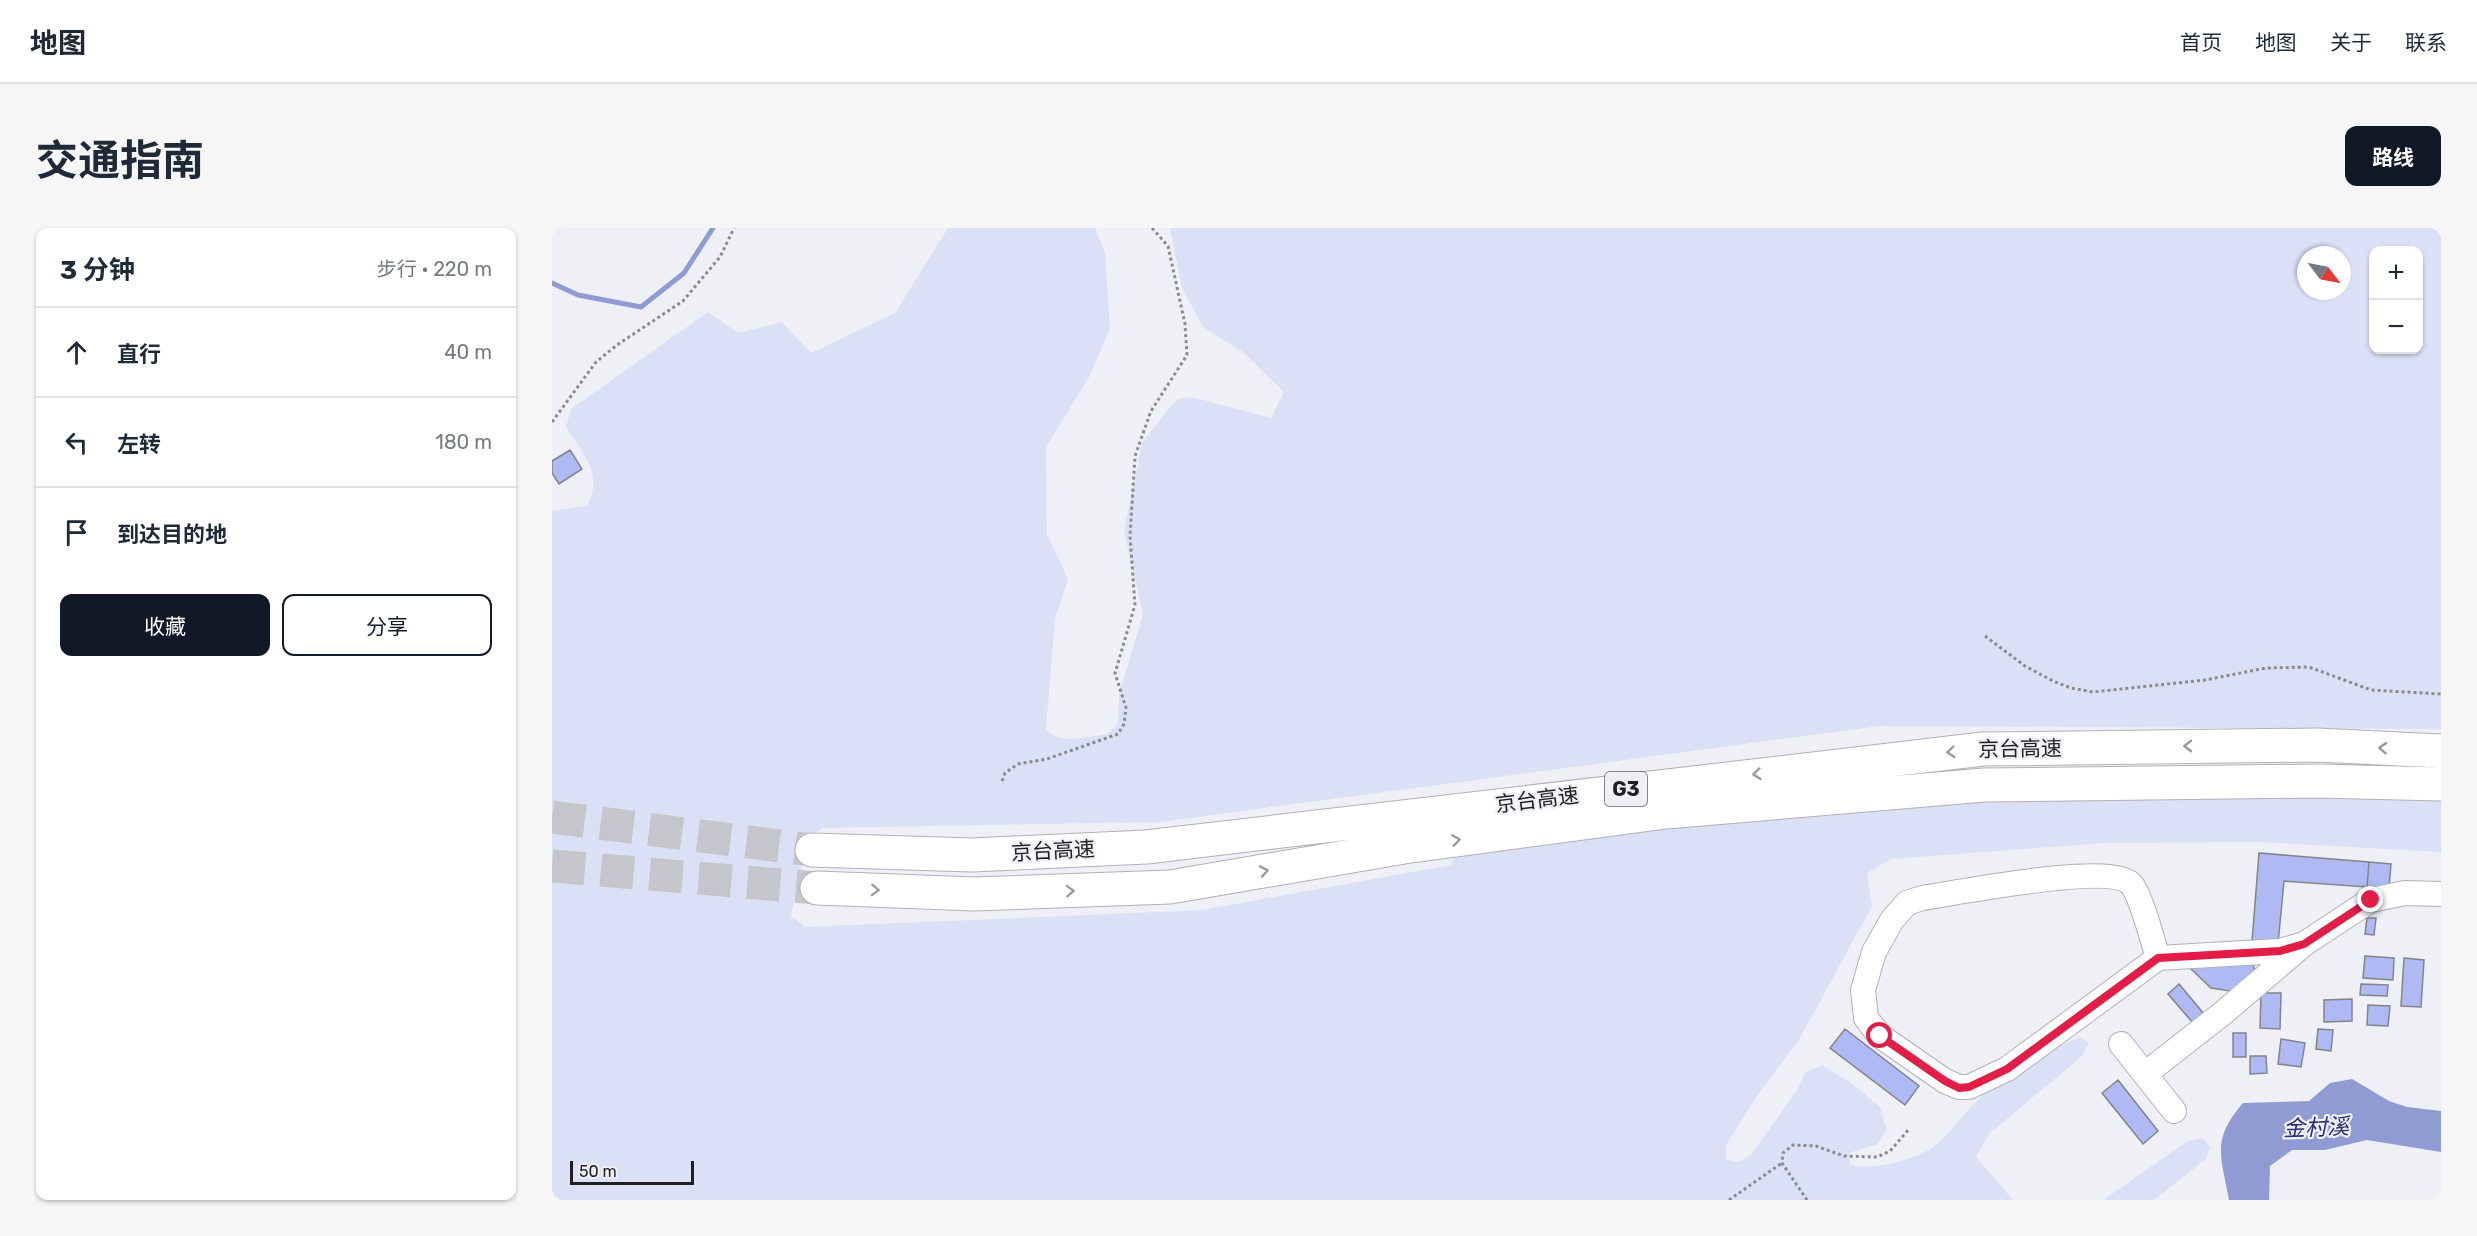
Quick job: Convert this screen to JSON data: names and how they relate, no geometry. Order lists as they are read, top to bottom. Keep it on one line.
{"streets":{"highway":["京台高速","G3"]},"water":["金村溪"],"scale_bar":"50 m","north":"bottom right","page":{"header":"地图","nav":["首页","地图","关于","联系"],"title":"交通指南","buttons":["路线",["收藏","分享"]],"heading":["3 分钟","步行 · 220 m"],"map_buttons":["+","−"],"list":[["直行","40 m"],["左转","180 m"],"到达目的地"],"scale":"50 m"}}
